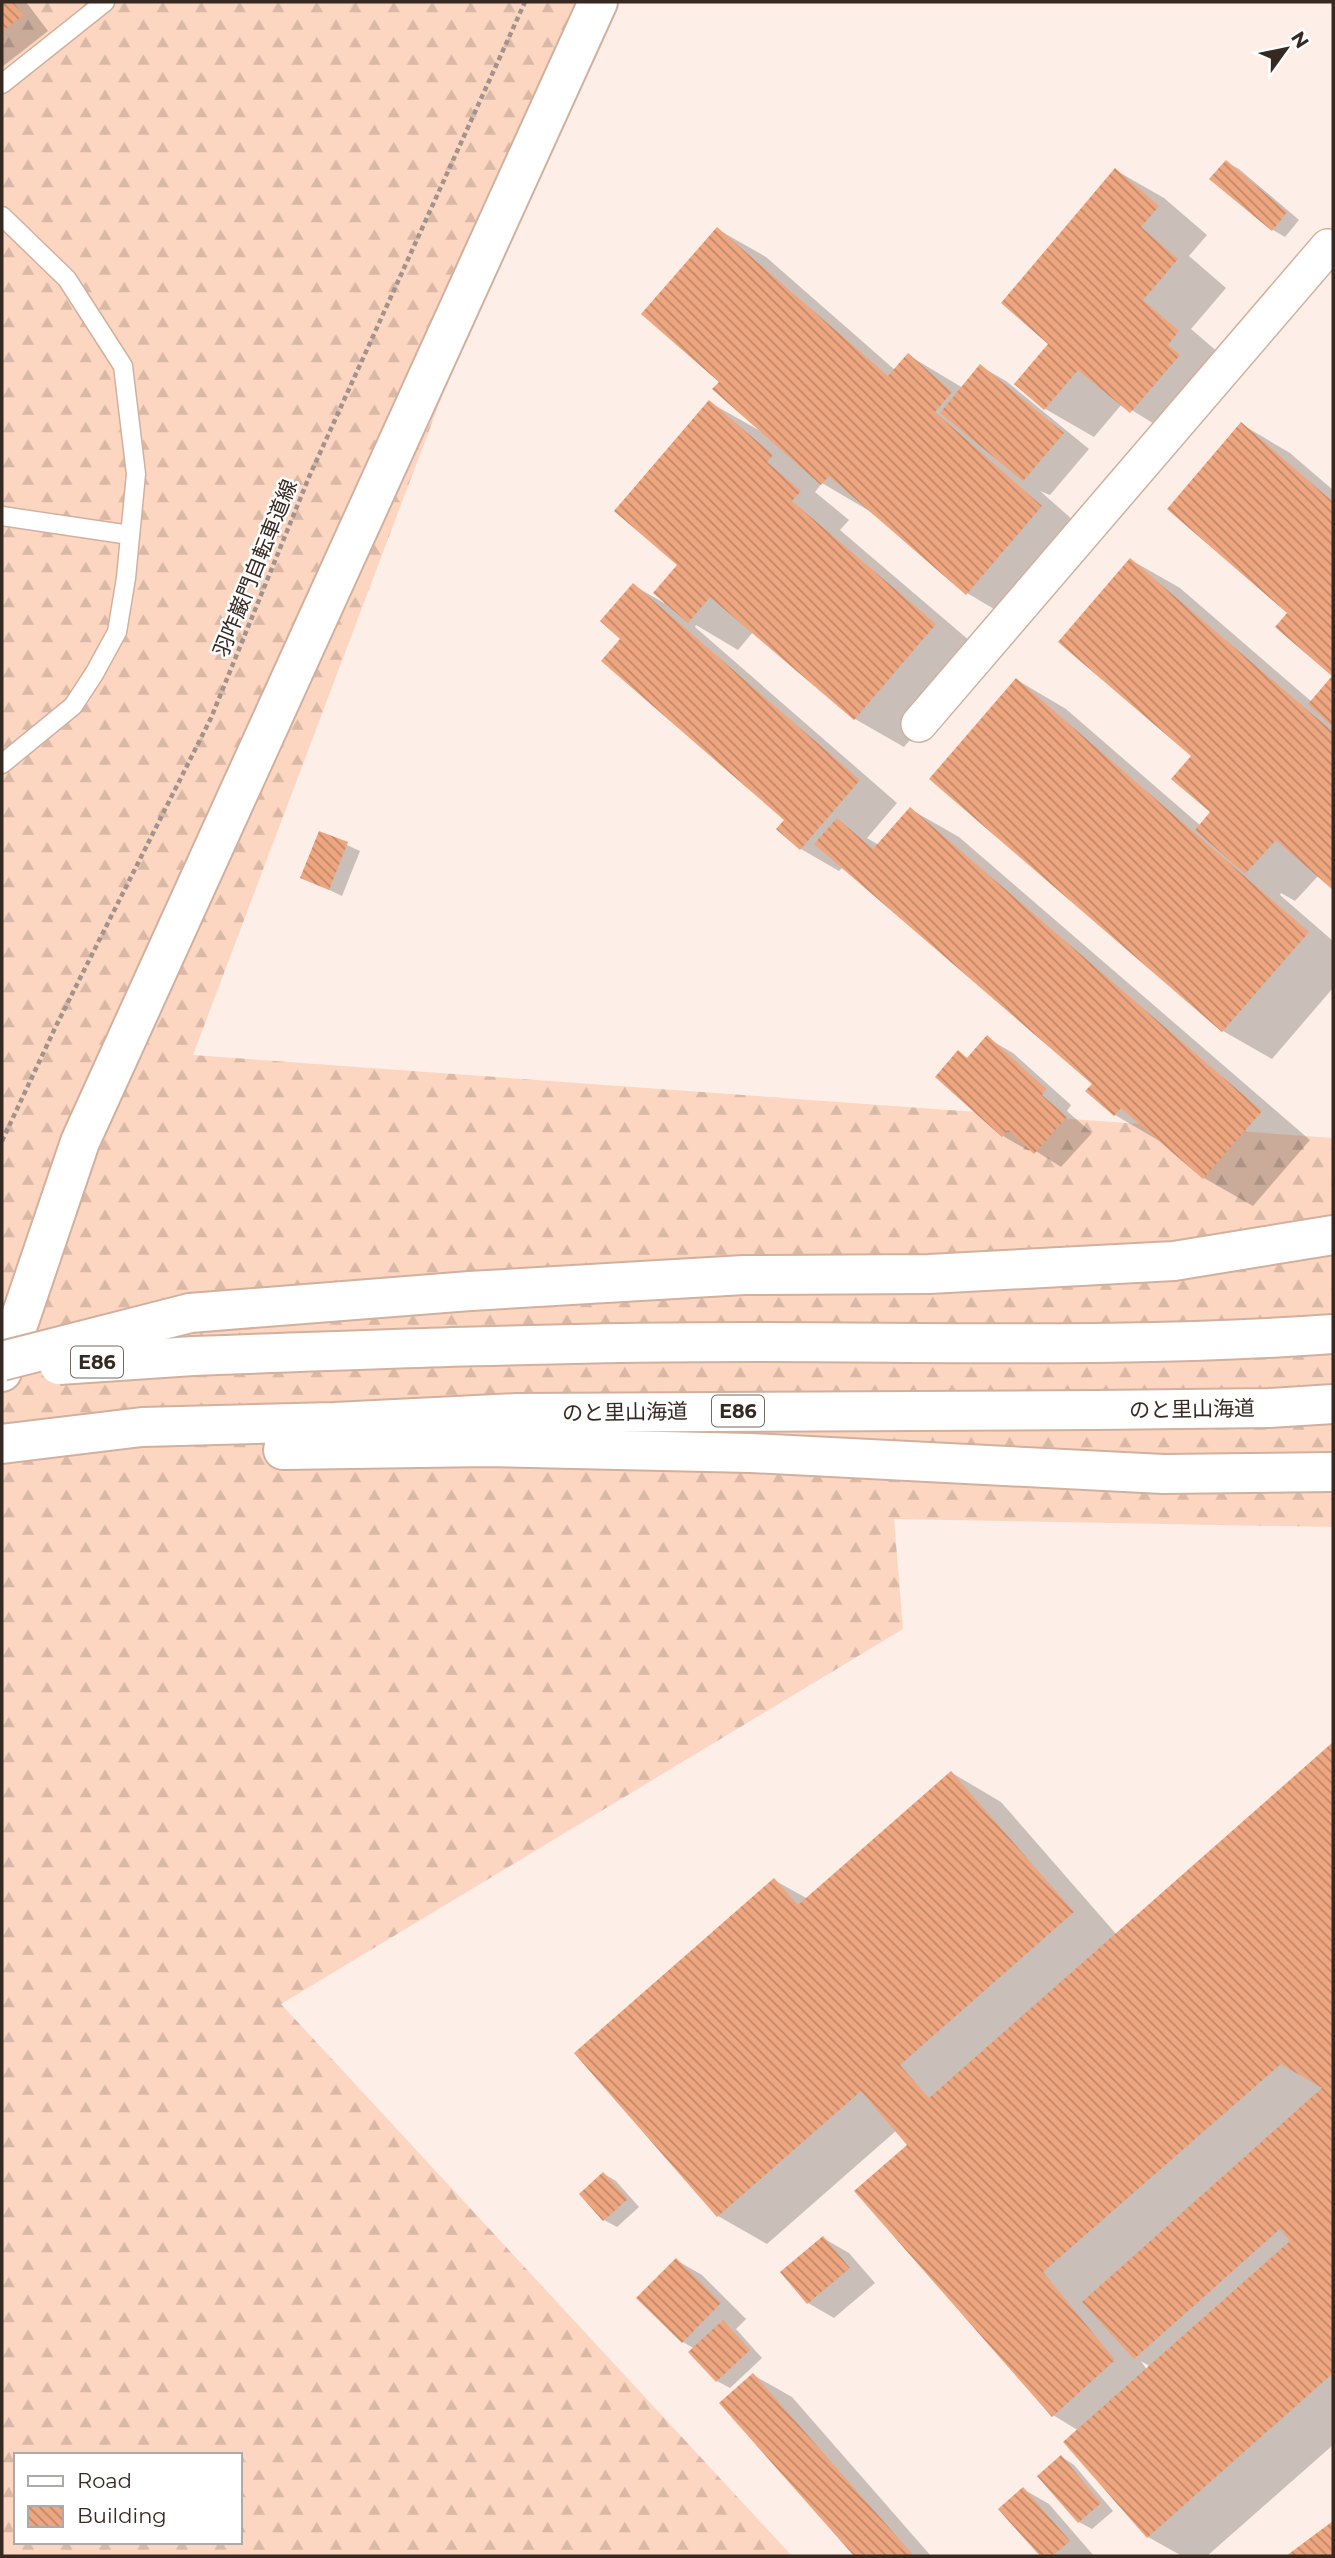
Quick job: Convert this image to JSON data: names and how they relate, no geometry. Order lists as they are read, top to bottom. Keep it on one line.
{"streets":{"main road":["E86","のと里山海道"],"path":["羽咋巌門自転車道線"]},"legend":["Road","Building"],"north":"top right"}
